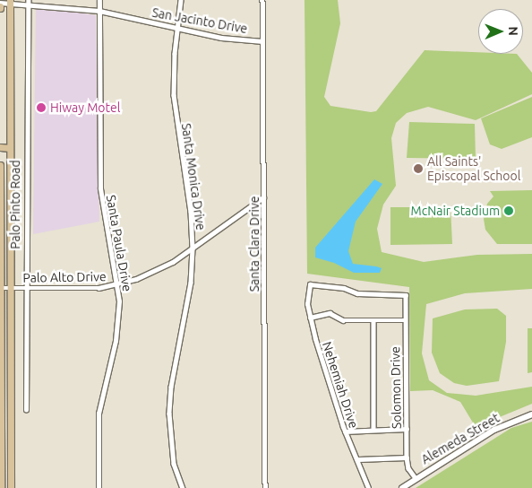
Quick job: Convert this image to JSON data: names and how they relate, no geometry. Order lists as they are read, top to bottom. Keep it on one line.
{"streets":{"street":["San Jacinto Drive","Santa Monica Drive","Palo Pinto Road","Santa Paula Drive","Santa Clara Drive","Palo Alto Drive","Nehemiah Drive","Solomon Drive","Alemeda Street"]},"crossings":[["San Jacinto Drive","Santa Monica Drive"],["San Jacinto Drive","Palo Pinto Road"],["San Jacinto Drive","Santa Paula Drive"],["San Jacinto Drive","Santa Clara Drive"],["Santa Monica Drive","Palo Alto Drive"],["Palo Pinto Road","Palo Alto Drive"],["Santa Paula Drive","Palo Alto Drive"],["Santa Clara Drive","Palo Alto Drive"],["Nehemiah Drive","Solomon Drive"],["Solomon Drive","Alemeda Street"]],"places":["Hiway Motel","All Saints' Episcopal School","McNair Stadium"],"north":"right"}
